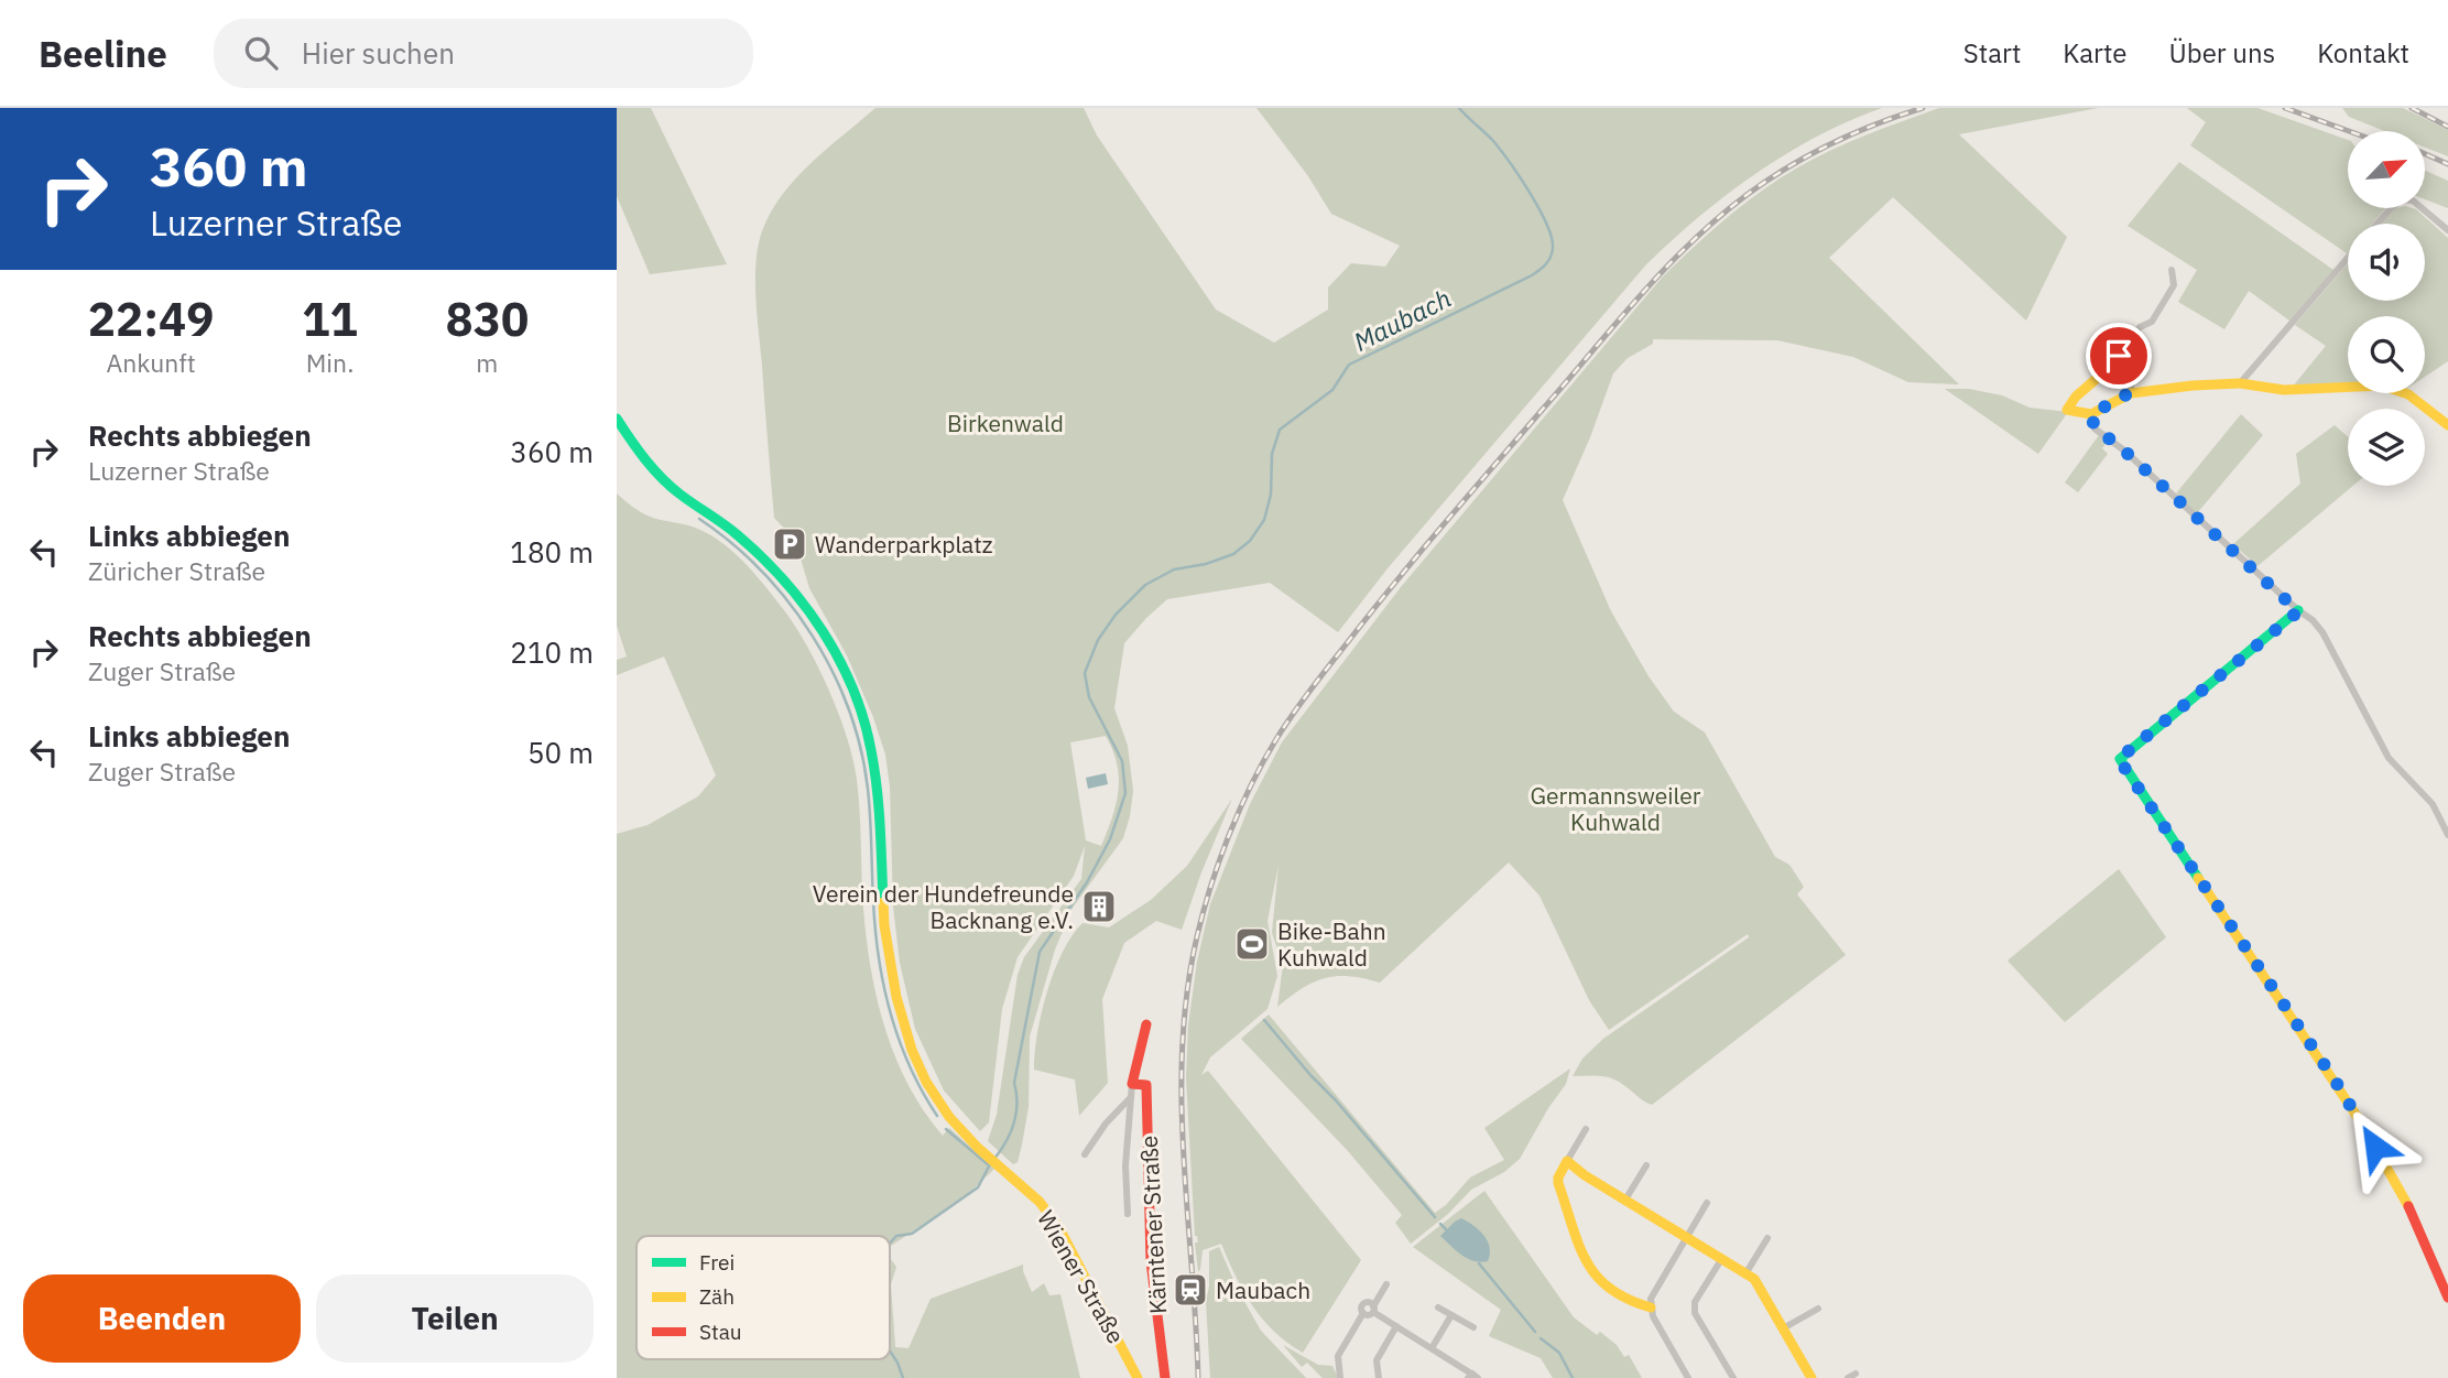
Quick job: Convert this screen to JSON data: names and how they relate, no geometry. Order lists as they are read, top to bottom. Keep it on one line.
{"streets":{"street":["Kärntener Straße","Wiener Straße"]},"water":["Maubach"],"parks":["Birkenwald","Germannsweiler Kuhwald"],"places":{"parking":["Wanderparkplatz"],"building":["Verein der Hundefreunde Backnang e.V."],"sports":["Bike-Bahn Kuhwald"],"station":["Maubach"]},"legend":["Frei","Zäh","Stau"],"north":"top right","page":{"header":"Beeline","search":"Hier suchen","nav":["Start","Karte","Über uns","Kontakt"],"turn":["360 m","Luzerner Straße"],"eta":["22:49","Ankunft","11","Min.","830","m"],"list":[{"name":"Rechts abbiegen","note":"Luzerner Straße","value":"360 m"},{"name":"Links abbiegen","note":"Züricher Straße","value":"180 m"},{"name":"Rechts abbiegen","note":"Zuger Straße","value":"210 m"},{"name":"Links abbiegen","note":"Zuger Straße","value":"50 m"}],"buttons":["Beenden","Teilen"]}}
